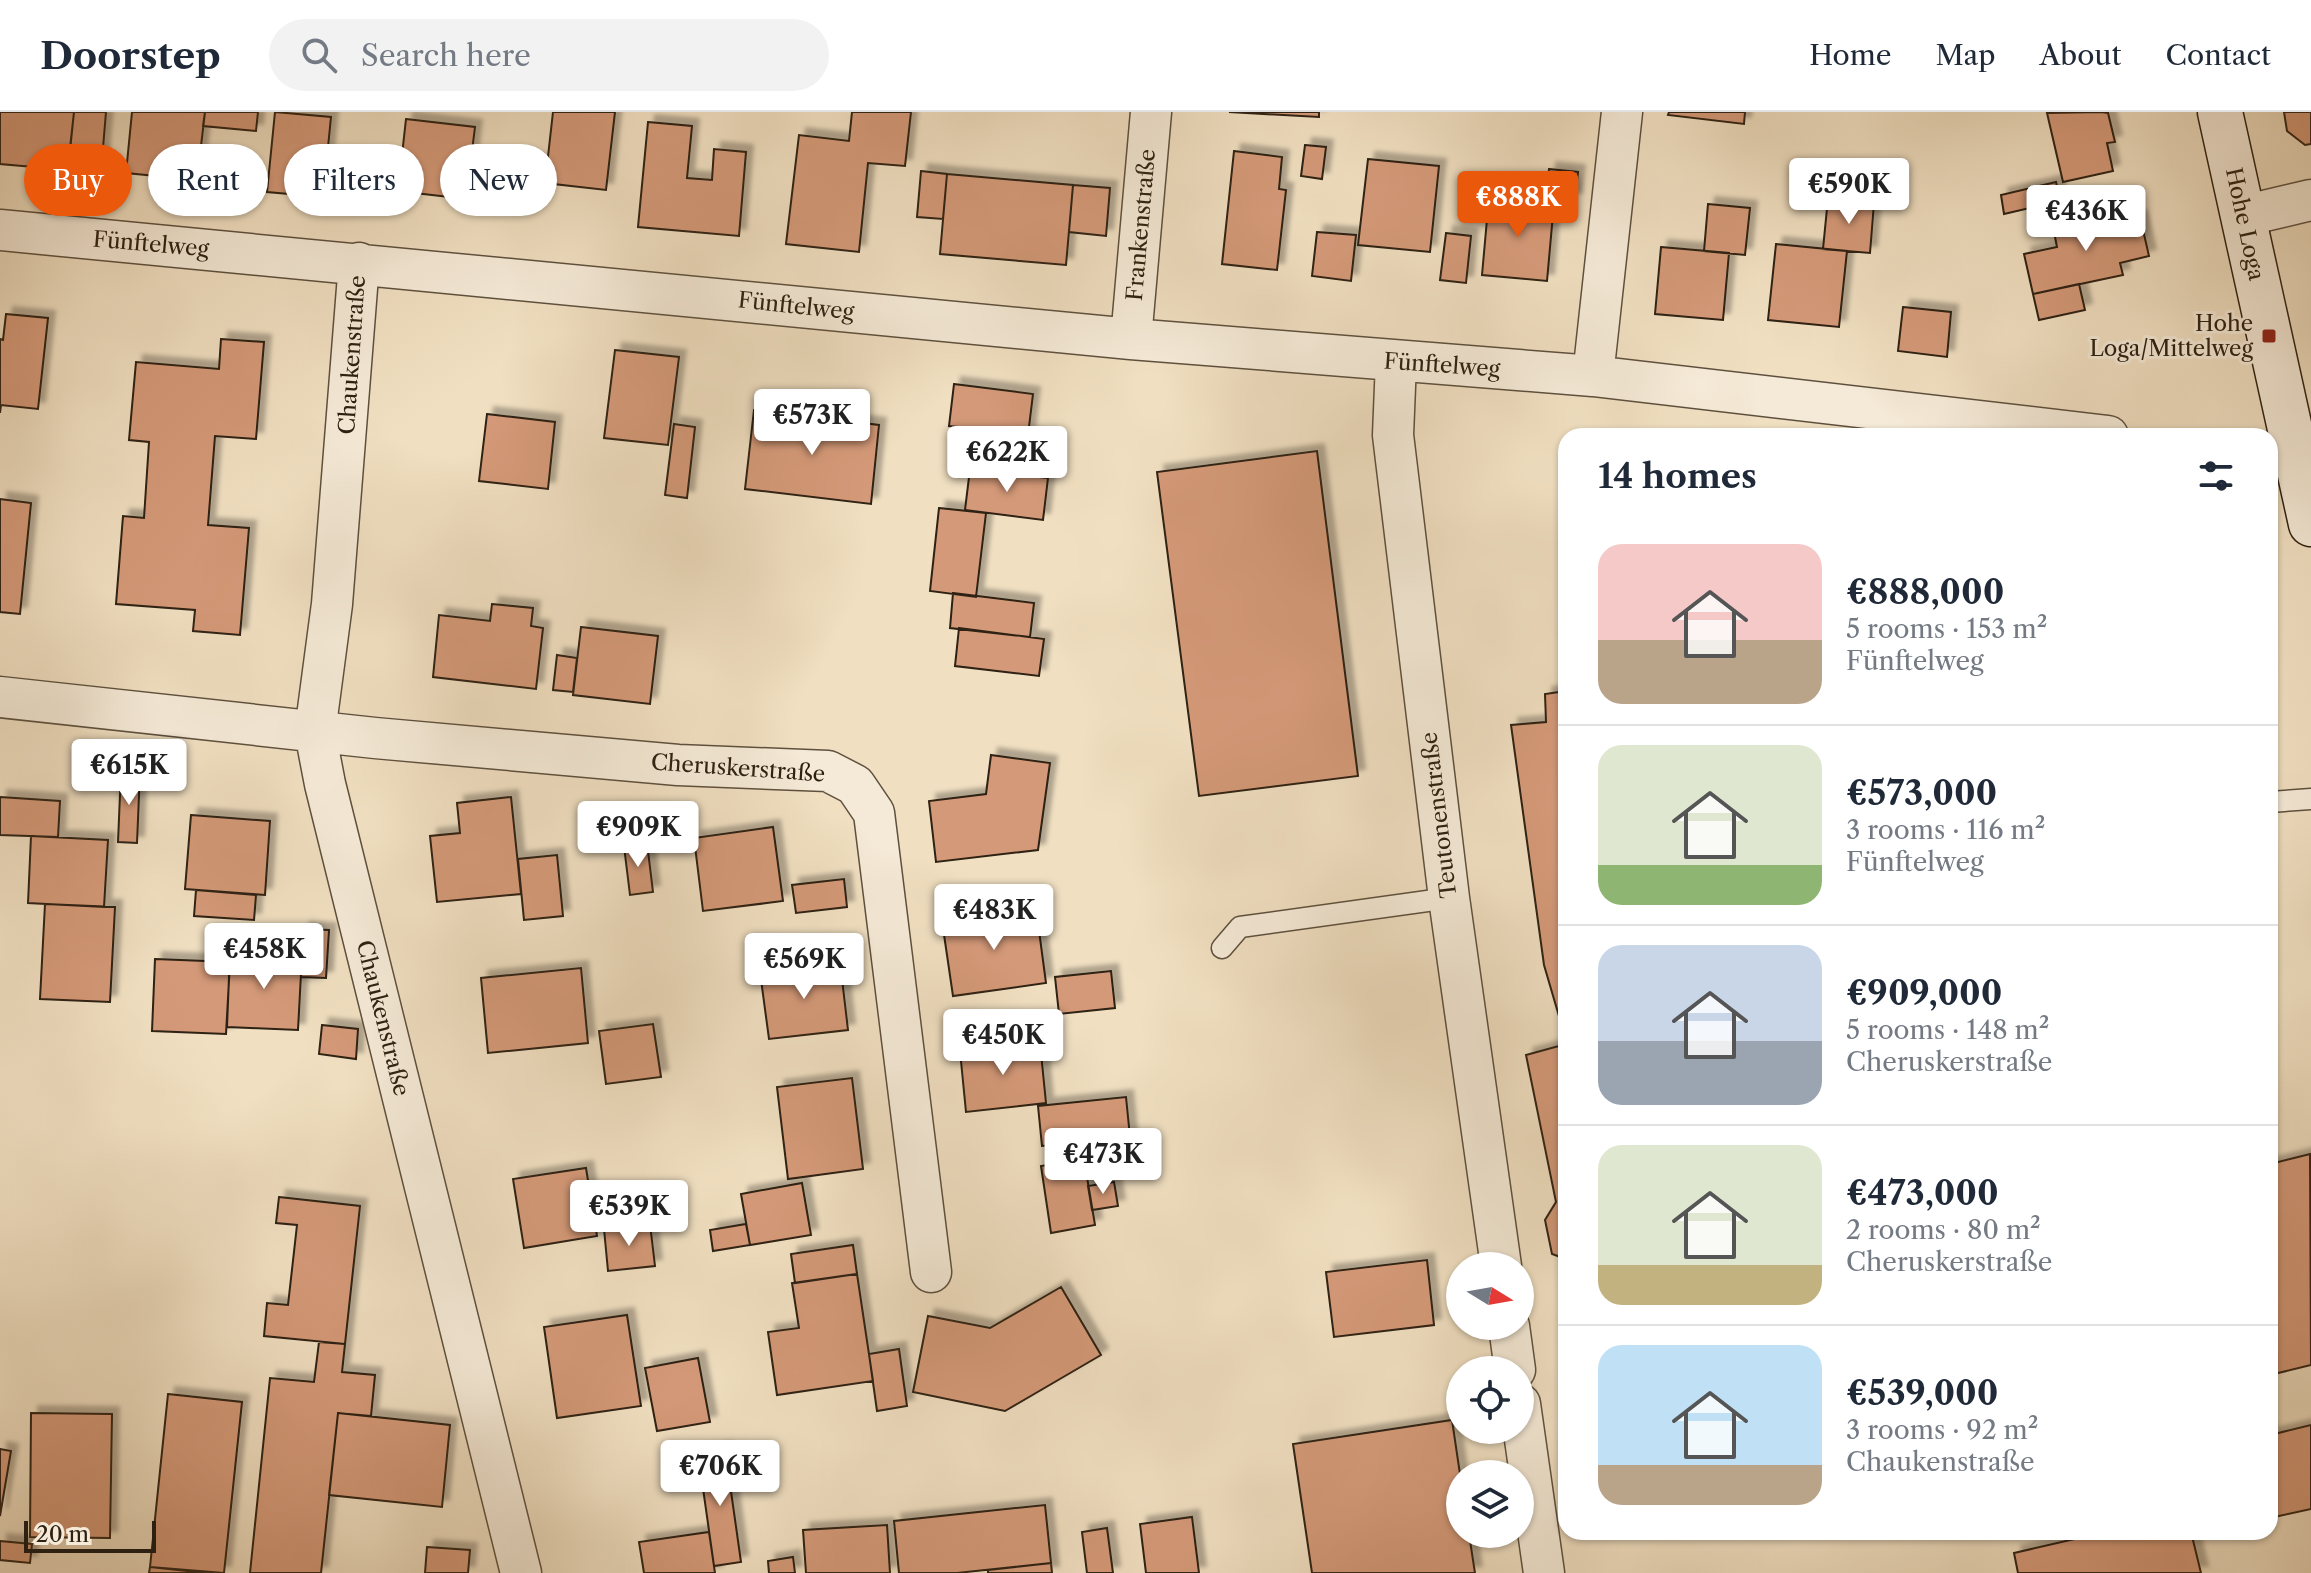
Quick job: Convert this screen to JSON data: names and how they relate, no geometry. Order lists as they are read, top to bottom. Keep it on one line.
{"streets":{"street":["Hohe Loga","Frankenstraße","Fünftelweg","Chaukenstraße","Cheruskerstraße","Teutonenstraße"]},"crossings":[["Frankenstraße","Fünftelweg"],["Fünftelweg","Chaukenstraße"],["Fünftelweg","Teutonenstraße"],["Chaukenstraße","Cheruskerstraße"]],"places":{"transit":["Hohe Loga/Mittelweg"]},"scale_bar":"20 m","north":"right","page":{"header":"Doorstep","search":"Search here","nav":["Home","Map","About","Contact"],"chip":["Buy","Rent","Filters","New"],"price":["€590K","€888K","€436K","€573K","€622K","€615K","€909K","€483K","€458K","€569K","€450K","€473K","€539K","€706K"],"heading":"14 homes","list":[{"name":"€888,000","note":"5 rooms · 153 m² · Fünftelweg"},{"name":"€573,000","note":"3 rooms · 116 m² · Fünftelweg"},{"name":"€909,000","note":"5 rooms · 148 m² · Cheruskerstraße"},{"name":"€473,000","note":"2 rooms · 80 m² · Cheruskerstraße"},{"name":"€539,000","note":"3 rooms · 92 m² · Chaukenstraße"}],"scale":"20 m"}}
